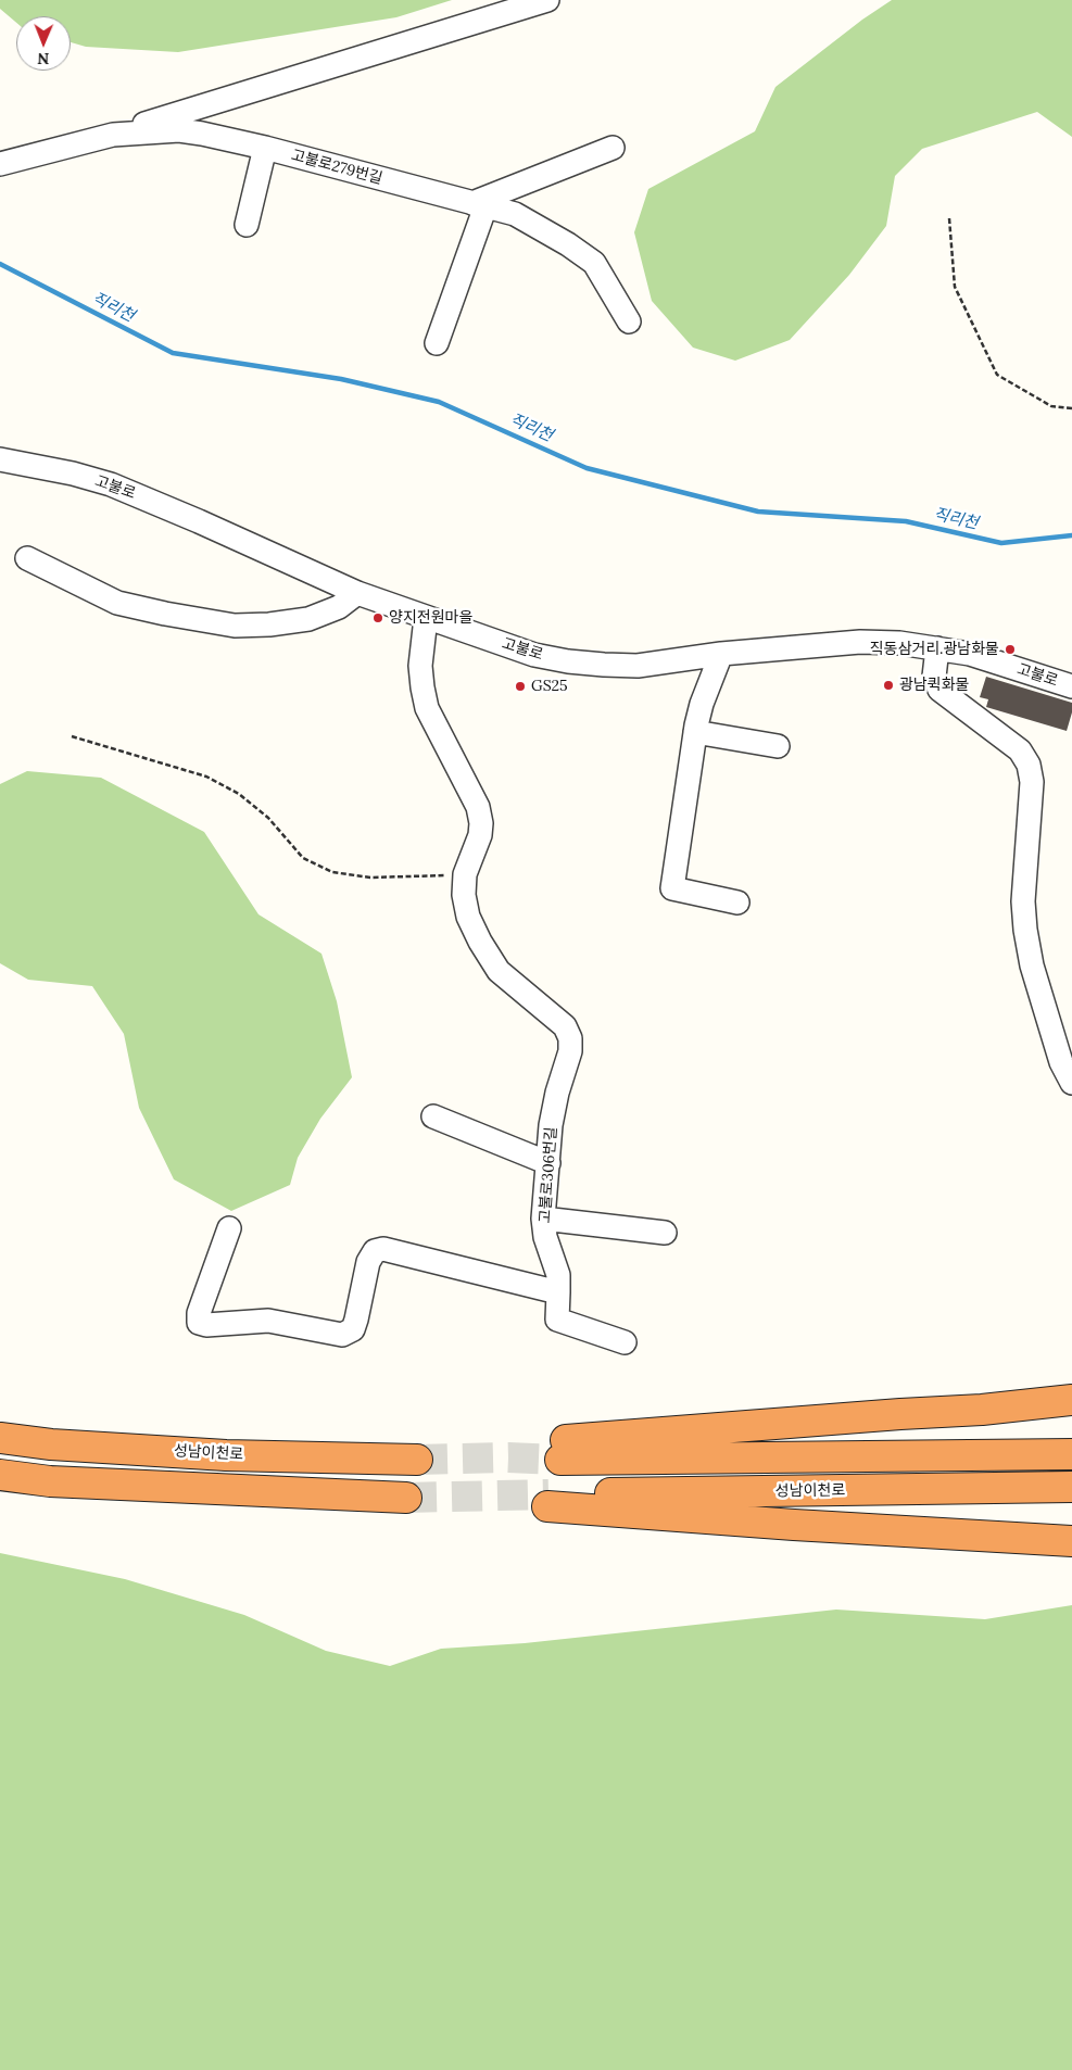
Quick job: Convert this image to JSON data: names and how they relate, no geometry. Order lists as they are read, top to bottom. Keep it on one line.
{"streets":{"highway":["성남이천로"],"street":["고불로279번길","고불로","고불로306번길"]},"crossings":[["고불로","고불로306번길"]],"water":["직리천"],"places":["양지전원마을","직동삼거리.광남화물","광남퀵화물","GS25"],"north":"bottom"}
